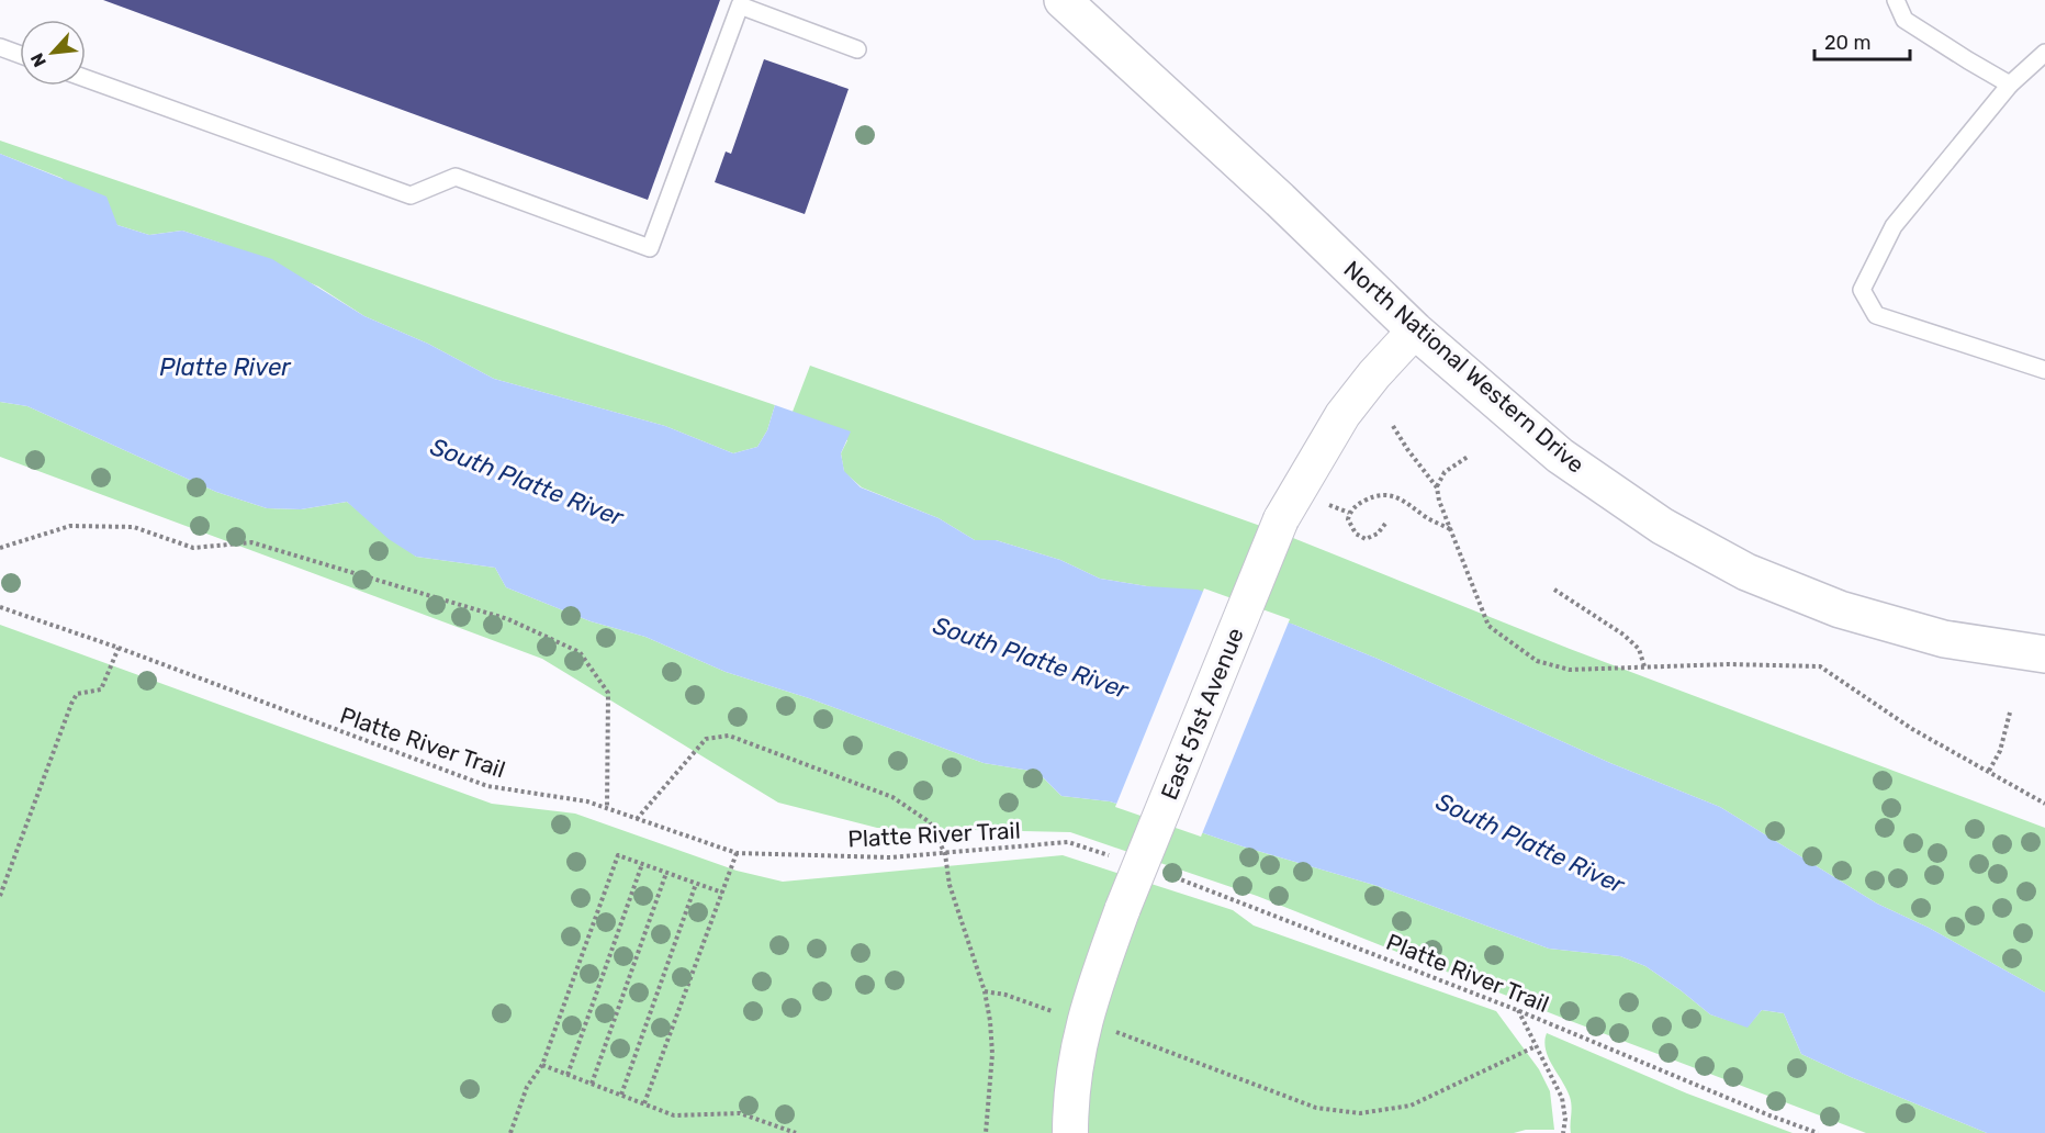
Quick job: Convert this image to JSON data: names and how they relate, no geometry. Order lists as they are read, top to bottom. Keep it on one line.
{"streets":{"street":["North National Western Drive","East 51st Avenue"],"path":["Platte River Trail"]},"crossings":[["North National Western Drive","East 51st Avenue"]],"water":["Platte River","South Platte River"],"scale_bar":"20 m","north":"bottom left"}
